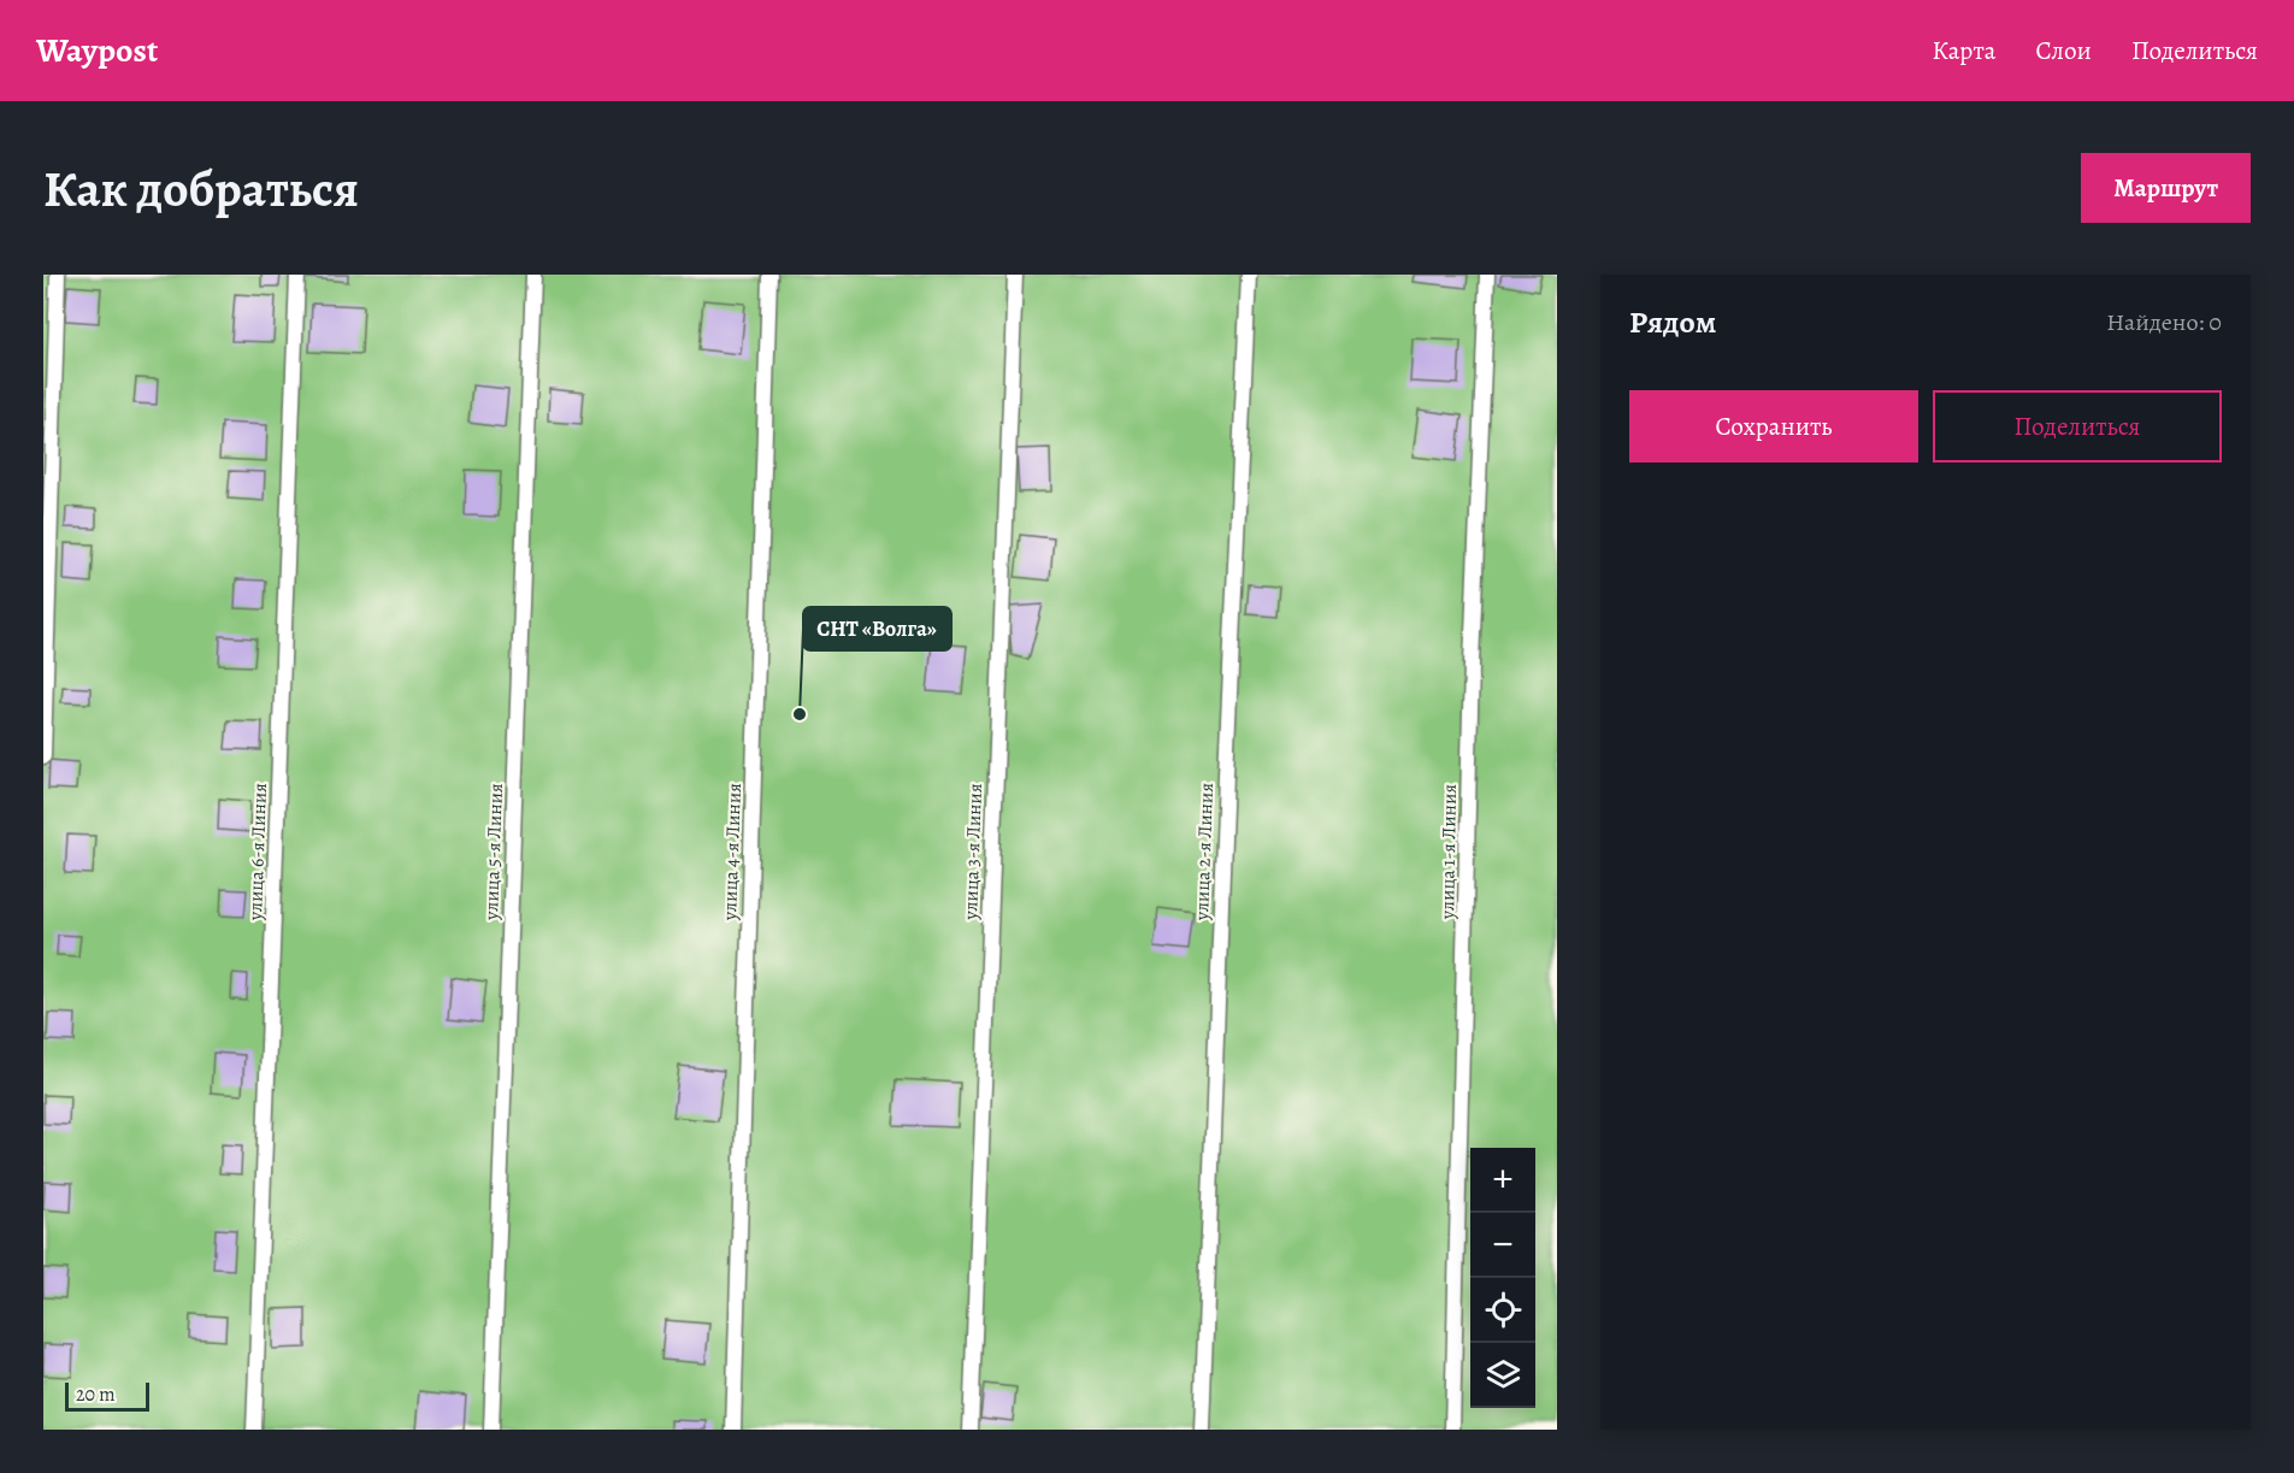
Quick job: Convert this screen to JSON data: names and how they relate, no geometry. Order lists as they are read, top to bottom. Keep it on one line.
{"streets":{"lane":["улица 6-я Линия","улица 5-я Линия","улица 4-я Линия","улица 3-я Линия","улица 2-я Линия","улица 1-я Линия"]},"places":["СНТ «Волга»"],"scale_bar":"20 m","page":{"header":"Waypost","nav":["Карта","Слои","Поделиться"],"buttons":["Маршрут",["Сохранить","Поделиться"]],"title":"Как добраться","heading":["Рядом","Найдено: 0"],"map_buttons":["+","−"],"scale":"20 m"}}
